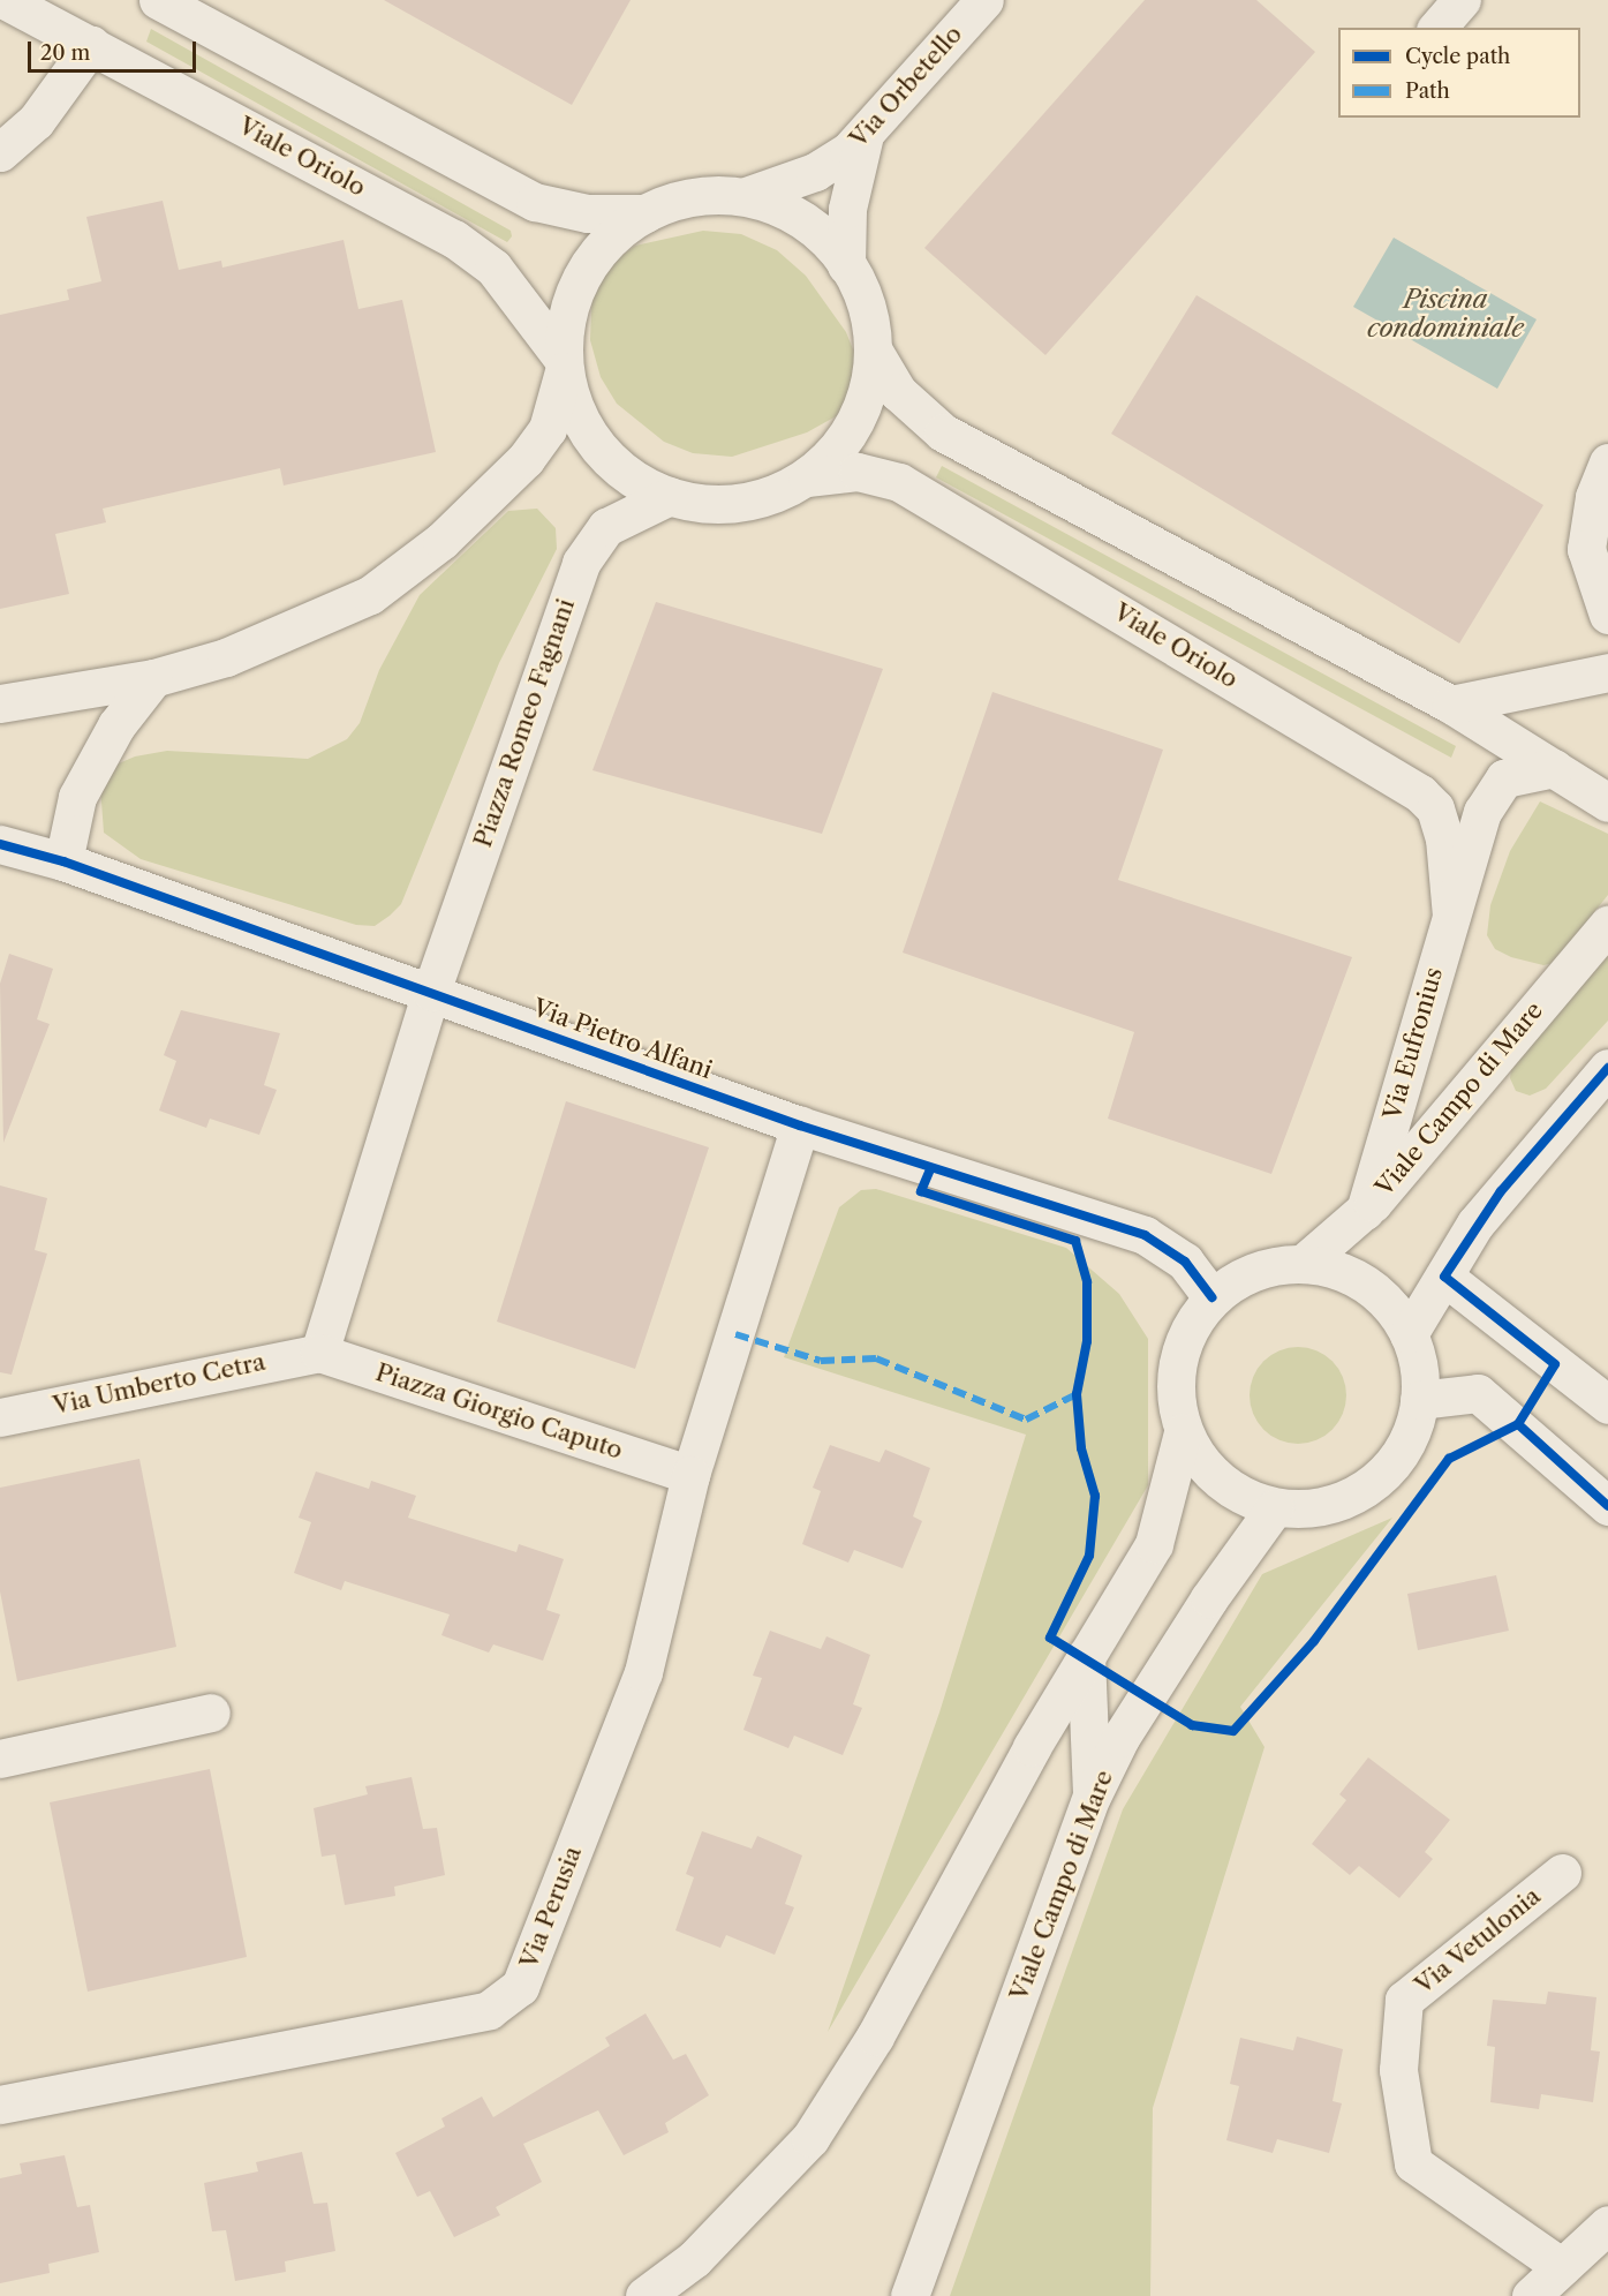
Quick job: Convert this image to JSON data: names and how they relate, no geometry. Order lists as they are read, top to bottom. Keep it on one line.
{"streets":{"street":["Via Orbetello","Viale Oriolo","Piazza Romeo Fagnani","Via Pietro Alfani","Via Eufronius","Viale Campo di Mare","Via Umberto Cetra","Piazza Giorgio Caputo","Via Perusia","Via Vetulonia"]},"crossings":[["Viale Oriolo","Piazza Romeo Fagnani"],["Viale Oriolo","Via Eufronius"],["Piazza Romeo Fagnani","Via Pietro Alfani"],["Via Pietro Alfani","Viale Campo di Mare"],["Via Eufronius","Viale Campo di Mare"],["Via Umberto Cetra","Piazza Giorgio Caputo"],["Piazza Giorgio Caputo","Via Perusia"]],"water":["Piscina condominiale"],"legend":["Cycle path","Path"],"scale_bar":"20 m"}
